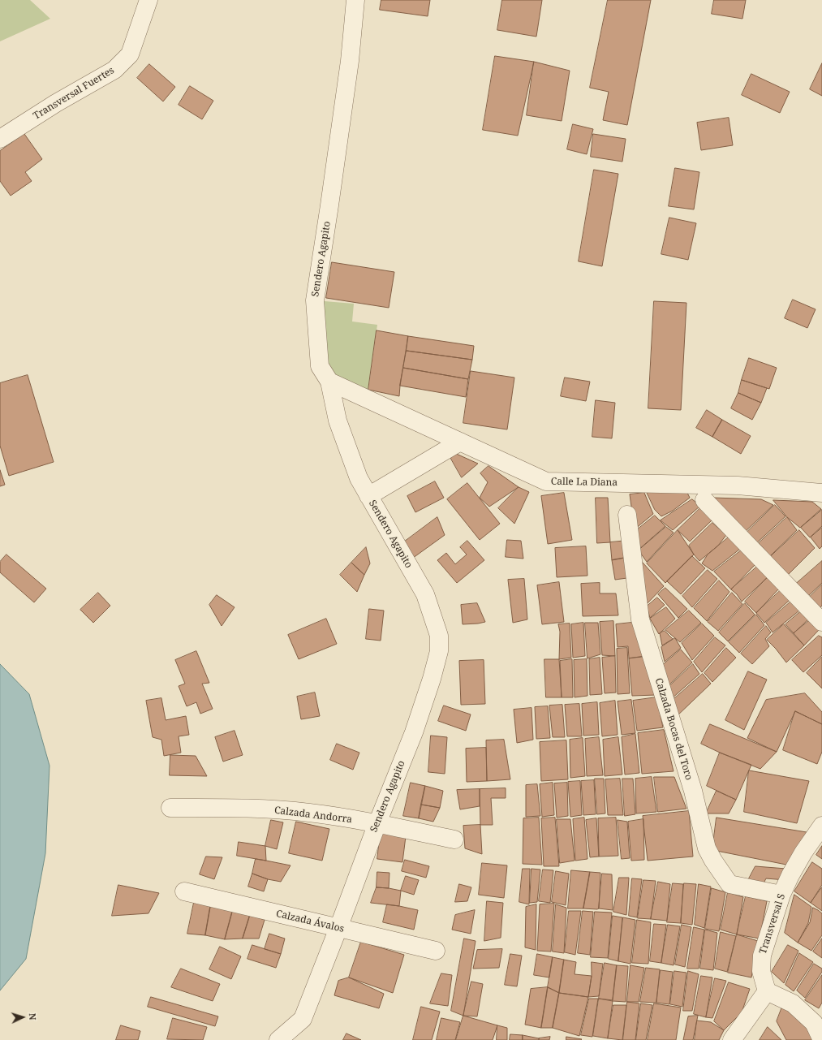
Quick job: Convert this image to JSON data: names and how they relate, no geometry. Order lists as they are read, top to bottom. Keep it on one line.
{"streets":{"street":["Transversal Fuertes","Sendero Agapito","Calle La Diana","Calzada Bocas del Toro","Calzada Andorra","Calzada Ávalos","Transversal S"]},"crossings":[["Sendero Agapito","Calle La Diana"],["Sendero Agapito","Calzada Andorra"],["Sendero Agapito","Calzada Ávalos"],["Calzada Bocas del Toro","Transversal S"]],"north":"right"}
